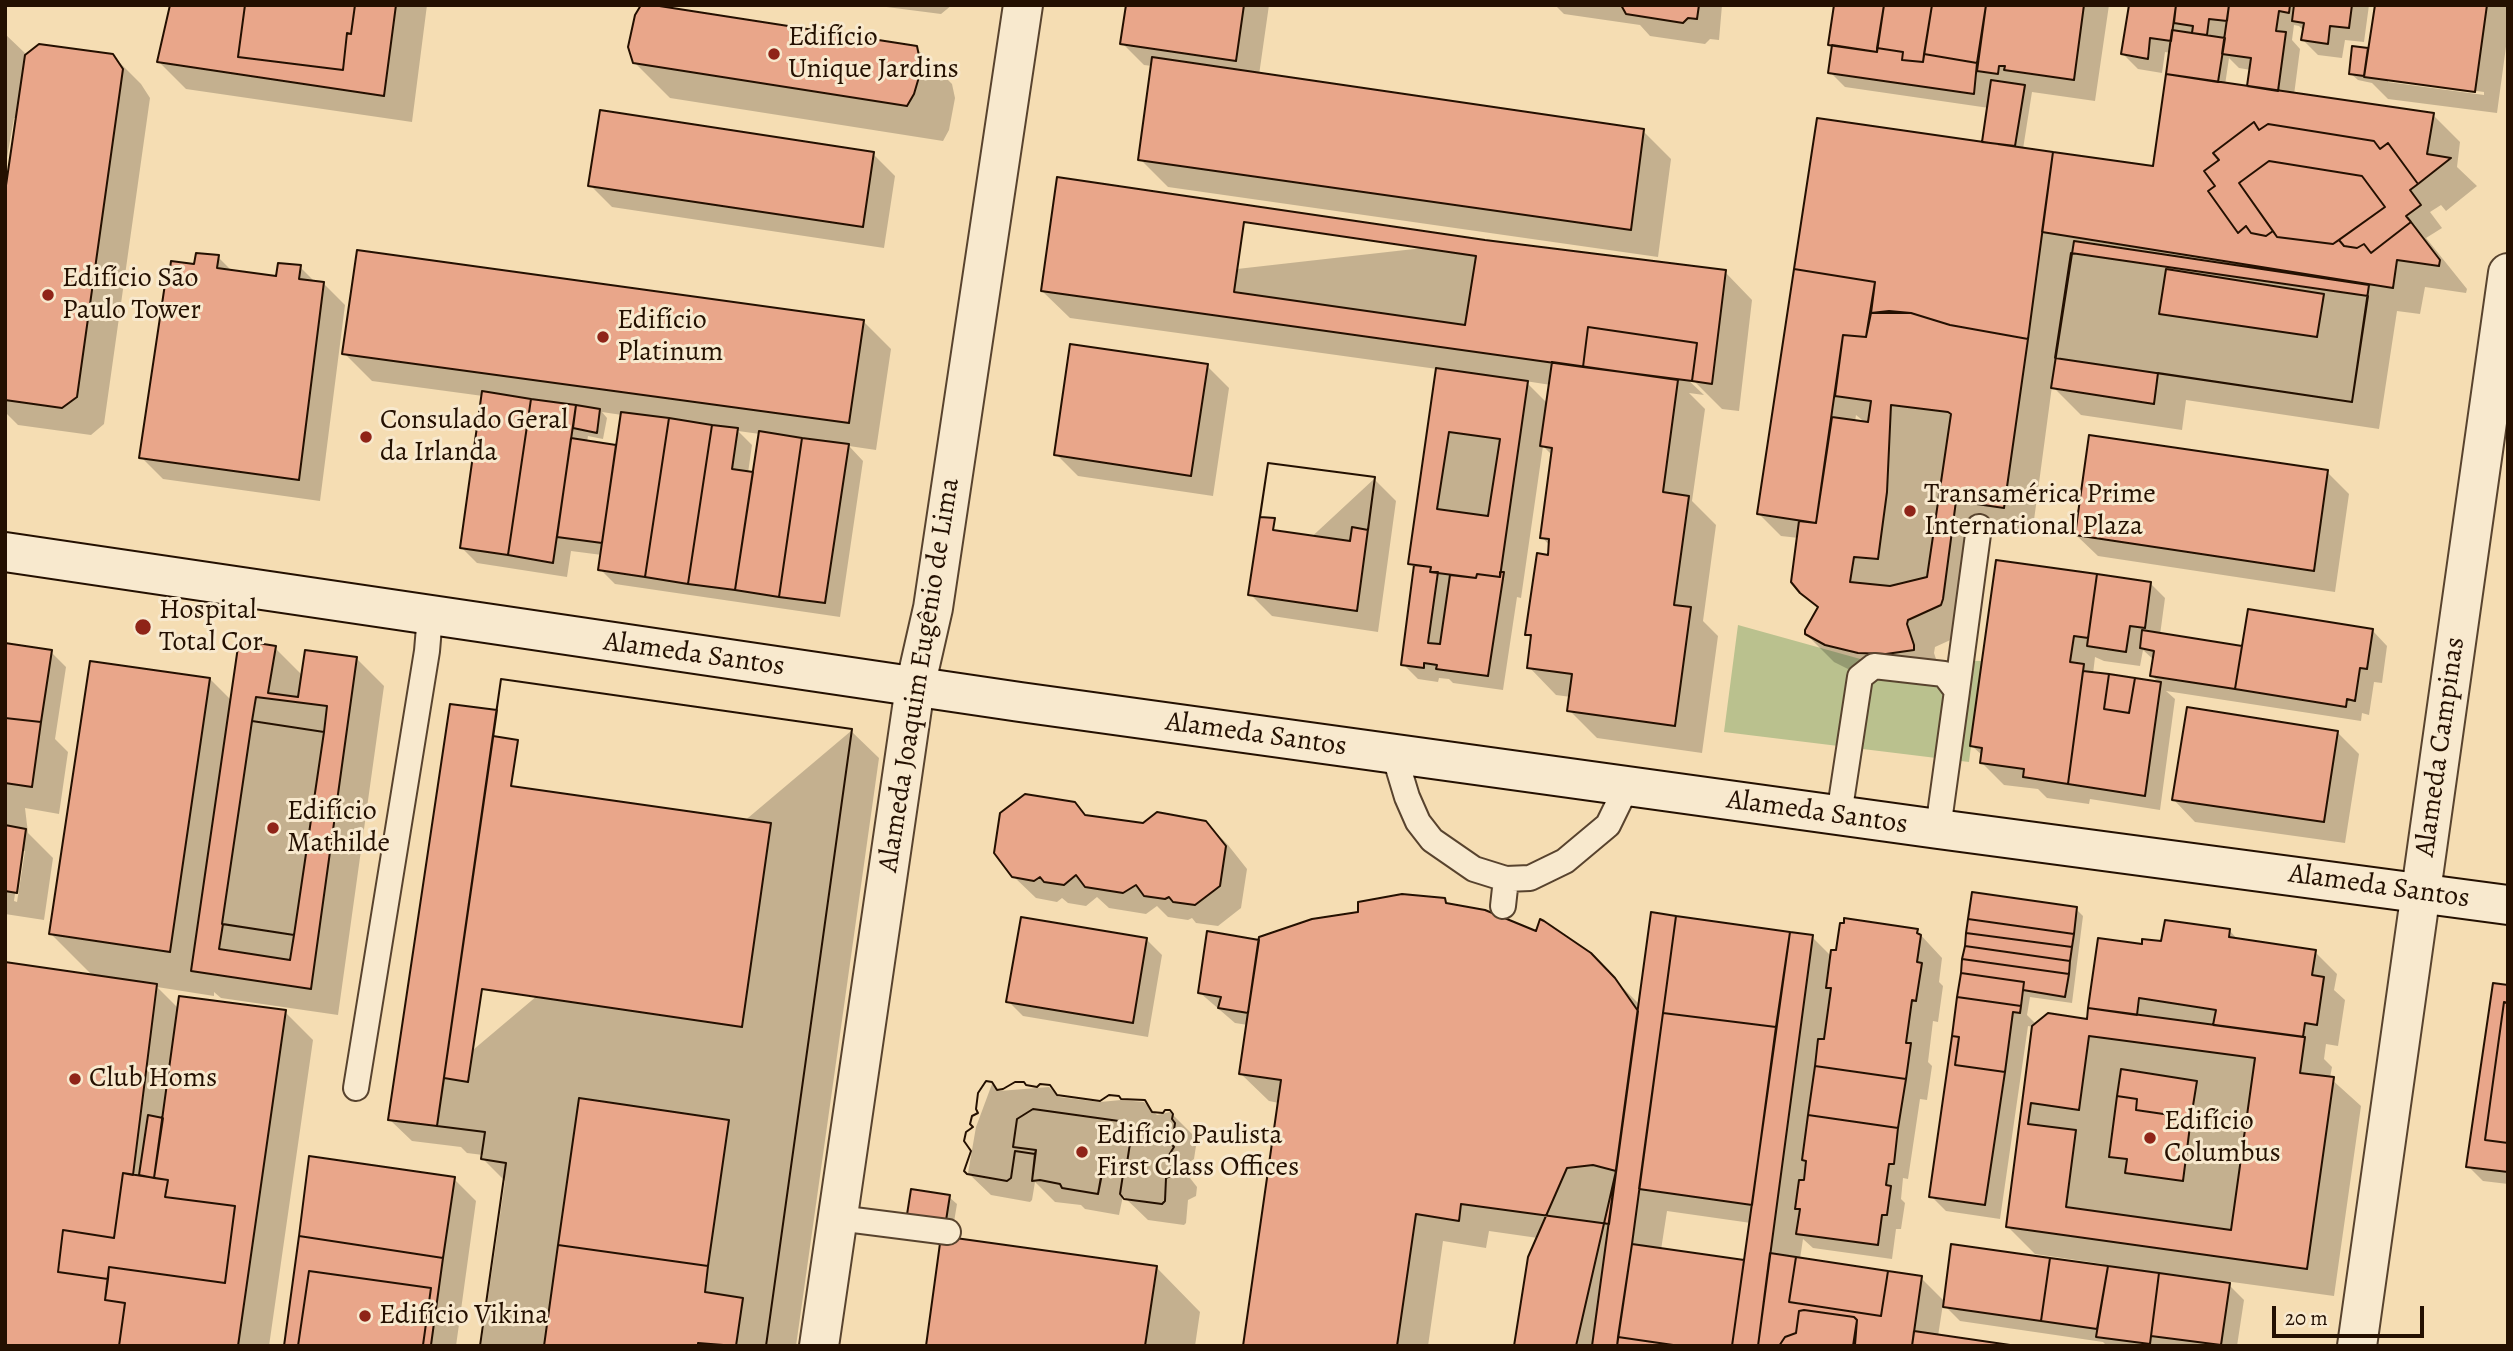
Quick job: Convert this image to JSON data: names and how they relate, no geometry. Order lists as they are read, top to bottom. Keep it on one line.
{"streets":{"street":["Alameda Santos","Alameda Joaquim Eugênio de Lima","Alameda Campinas"]},"crossings":[["Alameda Santos","Alameda Joaquim Eugênio de Lima"],["Alameda Santos","Alameda Campinas"]],"places":["Edifício Unique Jardins","Edifício São Paulo Tower","Edifício Platinum","Consulado Geral da Irlanda","Transamérica Prime International Plaza","Hospital Total Cor","Edifício Mathilde","Club Homs","Edifício Columbus","Edifício Paulista First Class Offices","Edifício Vikina"],"scale_bar":"20 m"}
